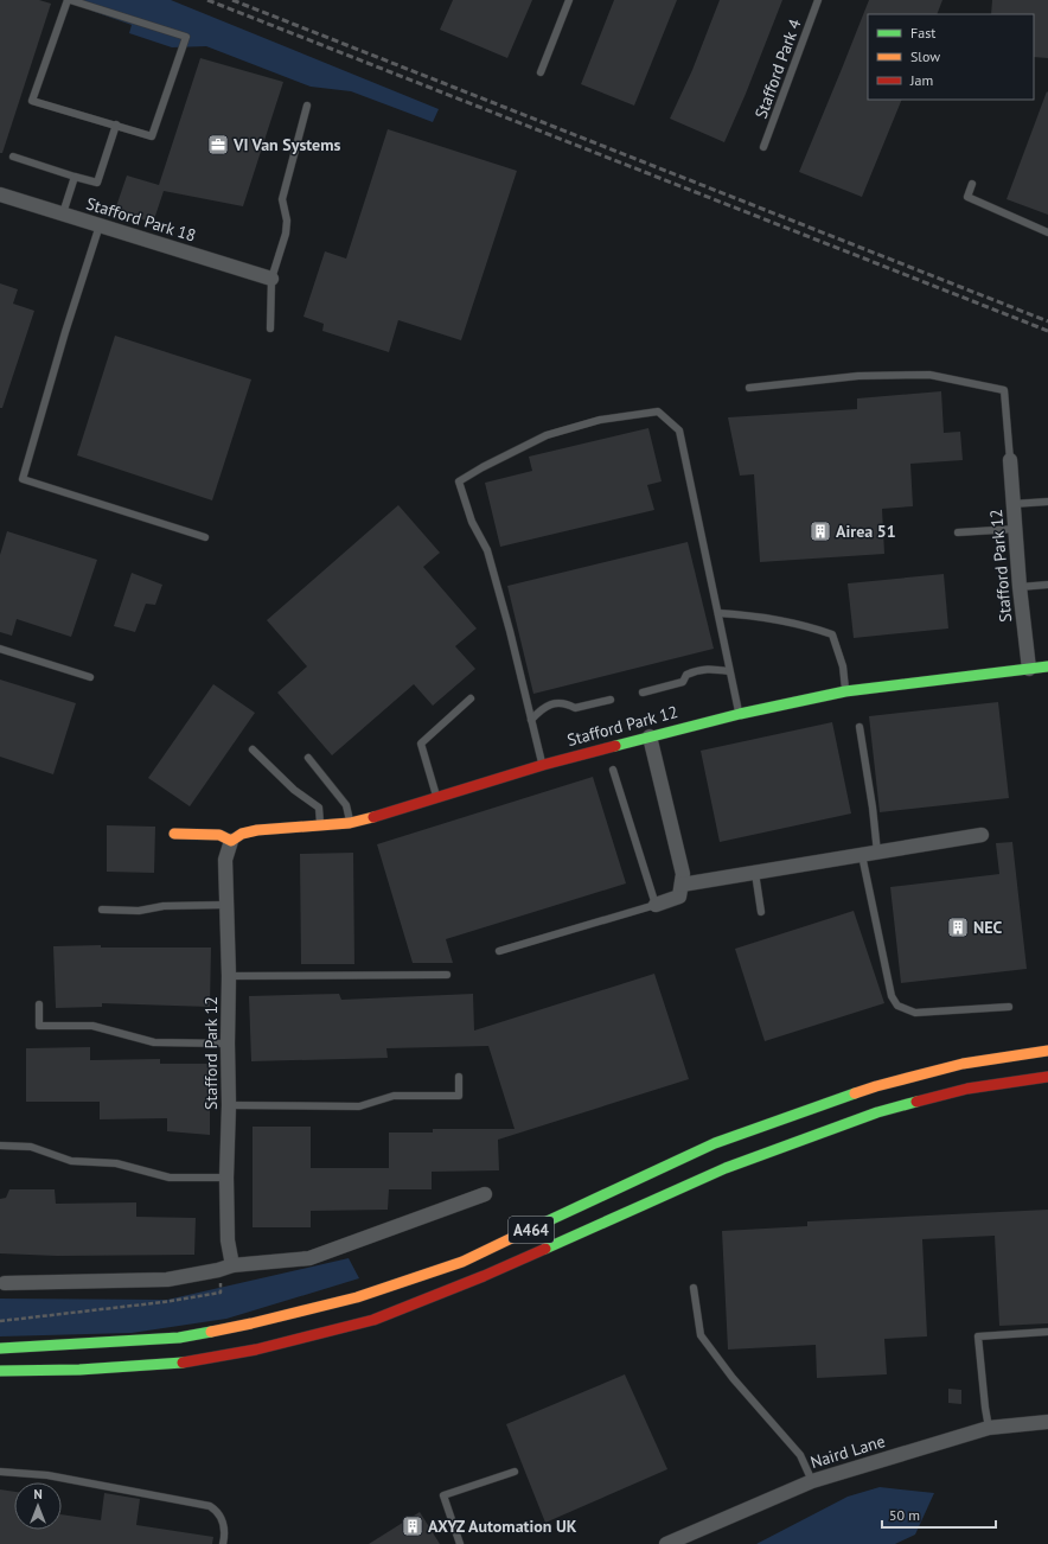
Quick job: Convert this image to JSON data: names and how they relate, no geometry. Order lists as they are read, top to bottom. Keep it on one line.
{"streets":{"main road":["Stafford Park 12","A464"],"street":["Stafford Park 18","Naird Lane"],"lane":["Stafford Park 4"]},"places":{"office":["VI Van Systems"],"building":["Airea 51","NEC","AXYZ Automation UK"]},"legend":["Fast","Slow","Jam"],"scale_bar":"50 m","north":"top"}
